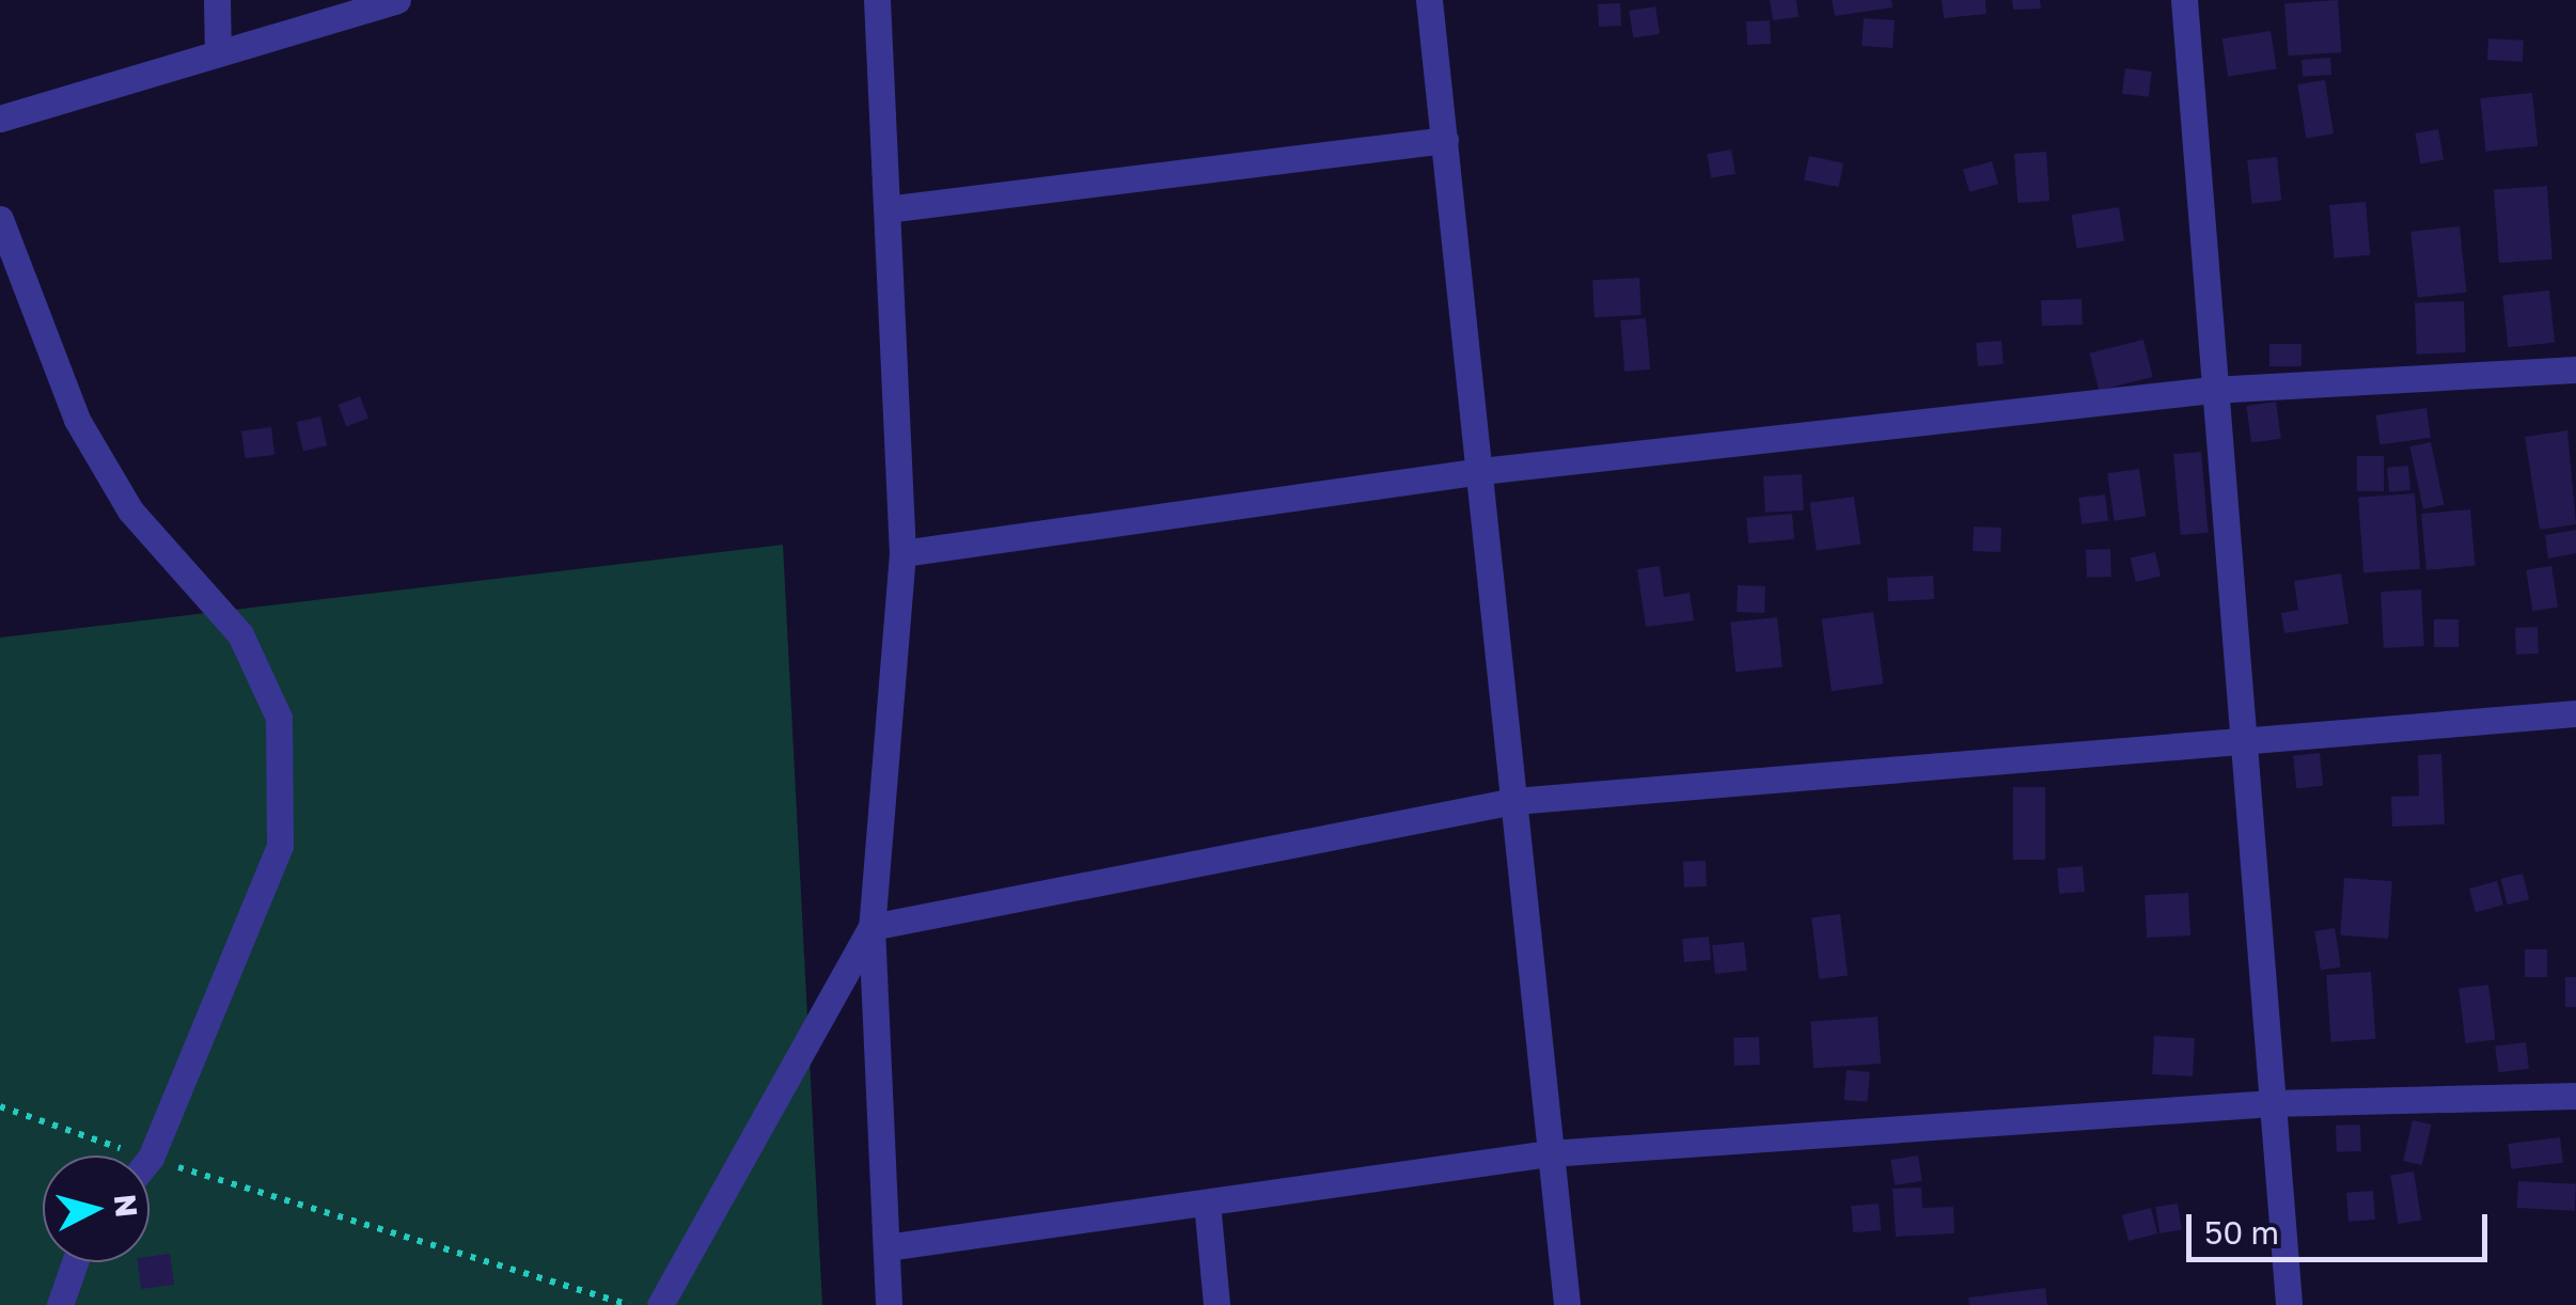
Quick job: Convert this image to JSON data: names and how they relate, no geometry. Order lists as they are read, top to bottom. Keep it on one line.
{"scale_bar":"50 m","north":"right"}
